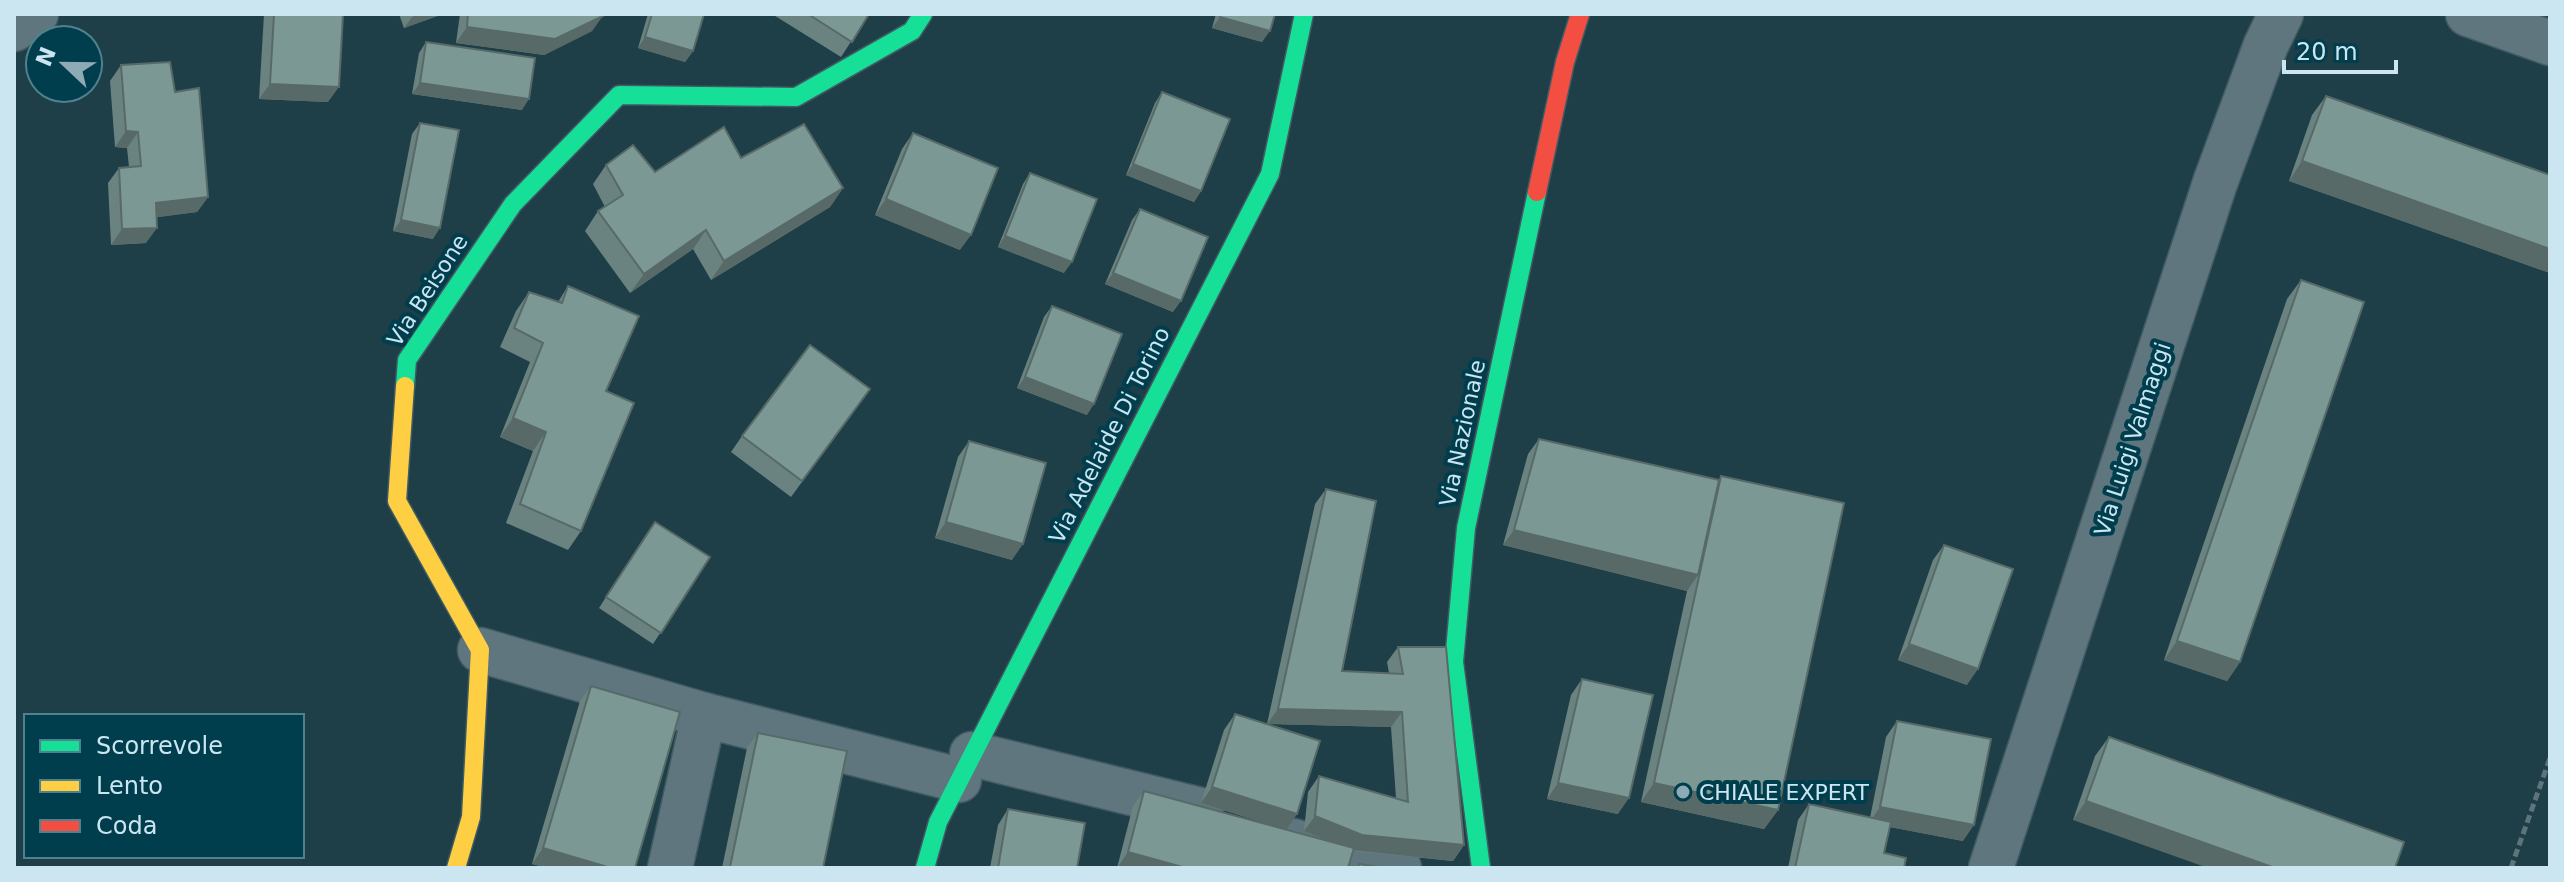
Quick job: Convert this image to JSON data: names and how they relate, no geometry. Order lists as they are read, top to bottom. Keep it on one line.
{"streets":{"street":["Via Beisone","Via Nazionale","Via Adelaide Di Torino","Via Luigi Valmaggi"]},"places":["CHIALE EXPERT"],"legend":["Scorrevole","Lento","Coda"],"scale_bar":"20 m","north":"left"}
